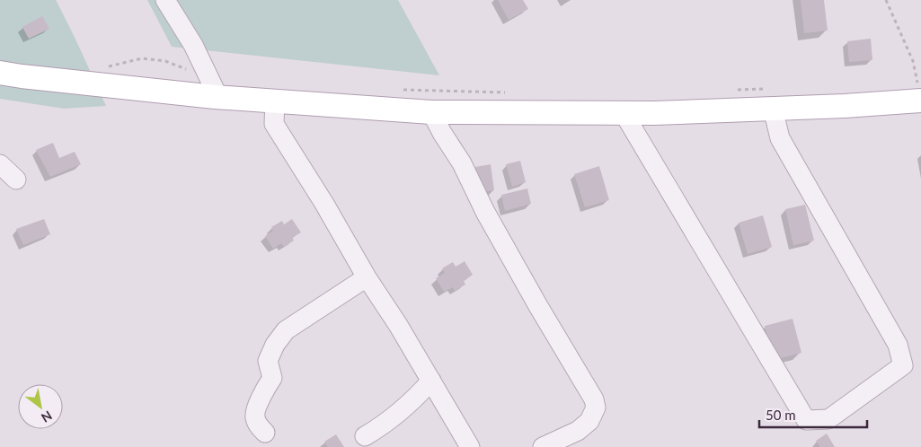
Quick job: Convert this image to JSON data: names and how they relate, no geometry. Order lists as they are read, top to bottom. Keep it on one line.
{"scale_bar":"50 m","north":"bottom right"}
